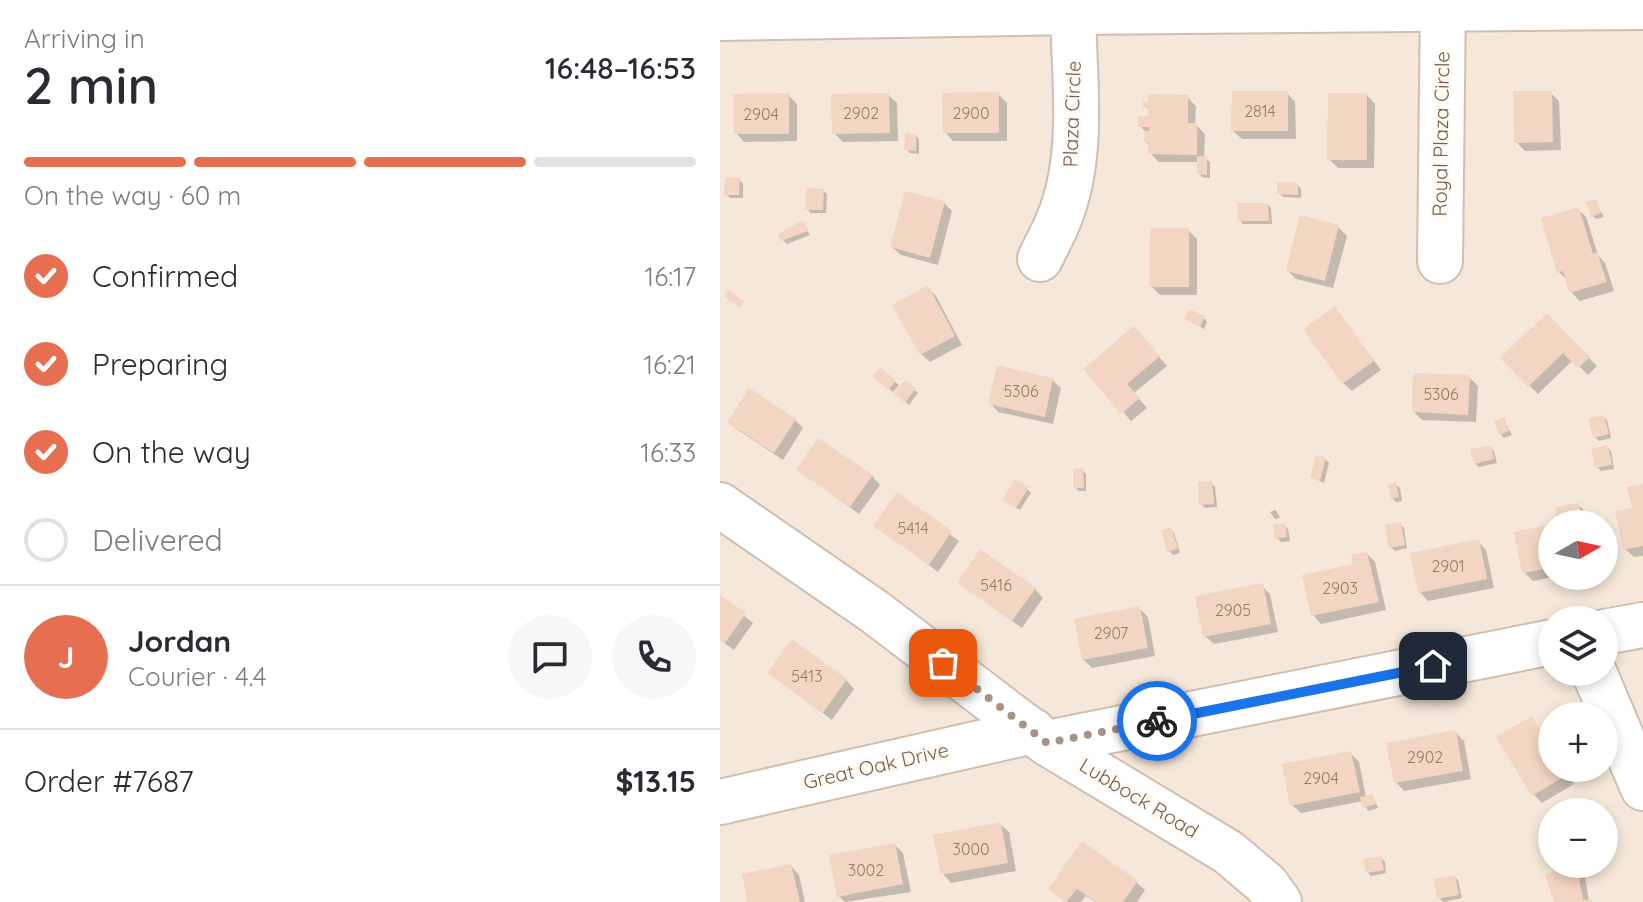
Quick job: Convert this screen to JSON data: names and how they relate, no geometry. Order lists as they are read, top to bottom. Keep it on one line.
{"streets":{"street":["Plaza Circle","Royal Plaza Circle","Great Oak Drive","Lubbock Road"]},"crossings":[["Great Oak Drive","Lubbock Road"]],"house_numbers":["2814","2902","2900","2904","5306","5306","5414","2901","5416","2903","2905","2907","5413","2902","2904","3000","3002"],"north":"right","page":{"heading":["2 min","Arriving in","16:48–16:53"],"panel":["Jordan","Courier · 4.4","Order #7687","$13.15"],"bar":"On the way · 60 m","list":[["Confirmed","16:17"],["Preparing","16:21"],["On the way","16:33"],"Delivered"],"map_buttons":["+","−"],"round":"J"}}
